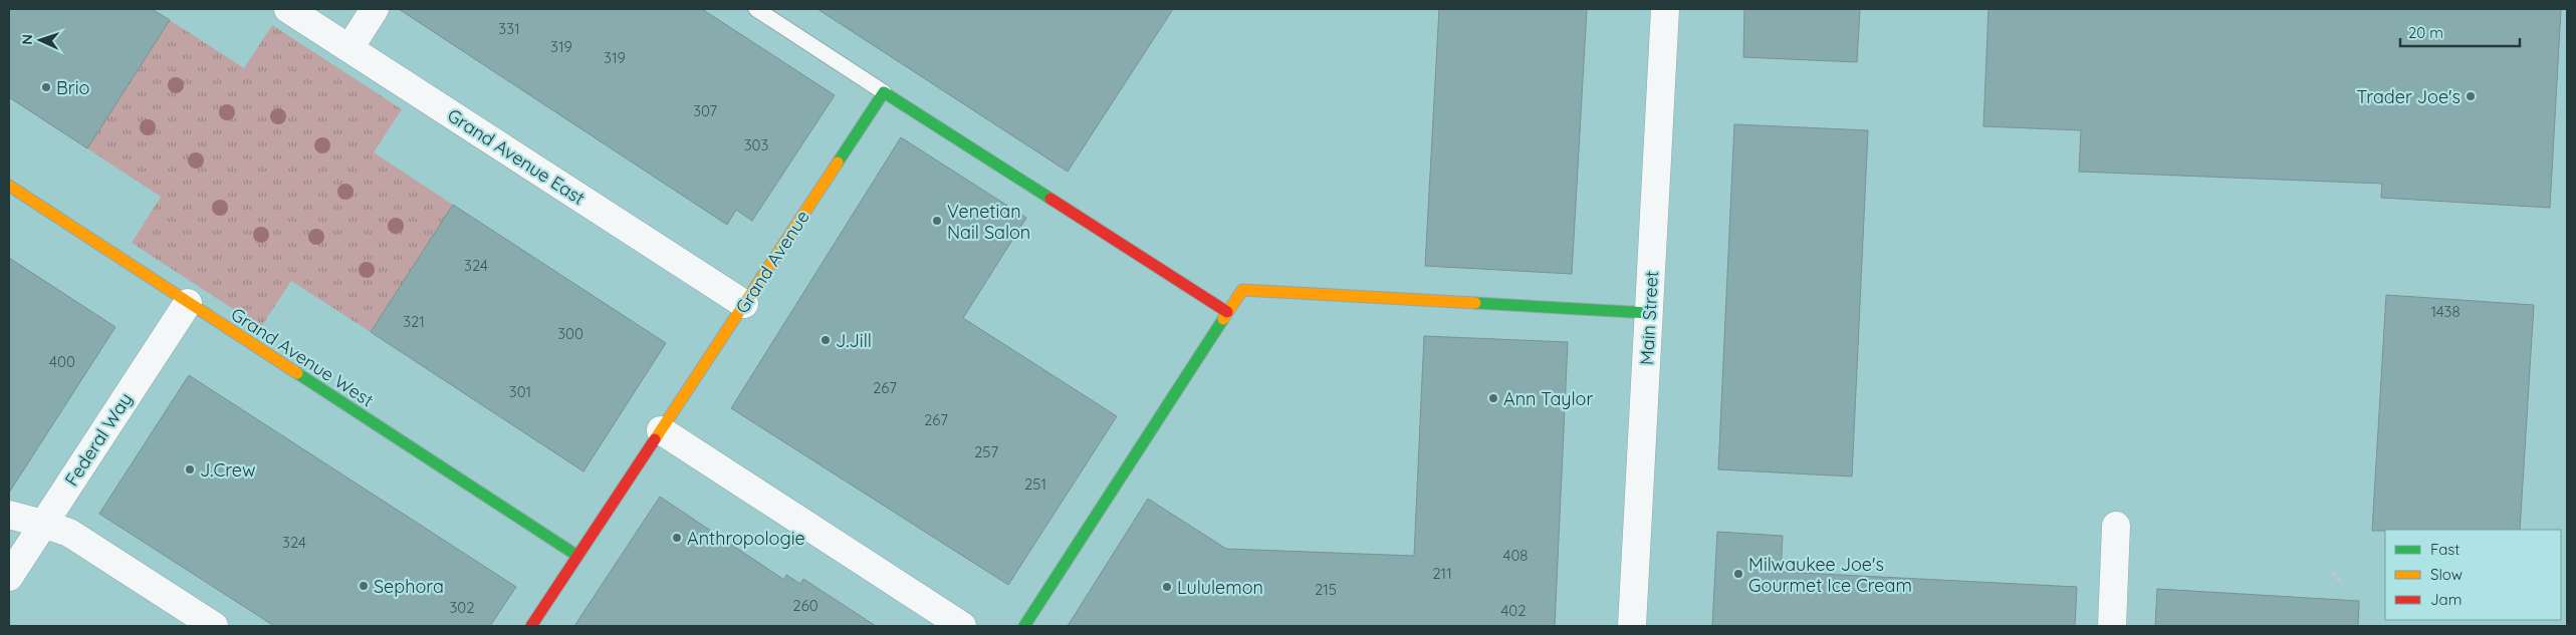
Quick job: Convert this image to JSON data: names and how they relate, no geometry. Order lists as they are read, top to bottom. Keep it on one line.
{"streets":{"street":["Grand Avenue East","Grand Avenue","Main Street","Grand Avenue West","Federal Way"]},"crossings":[["Grand Avenue East","Grand Avenue"],["Grand Avenue","Grand Avenue West"],["Grand Avenue West","Federal Way"]],"places":["Brio","Trader Joe's","Venetian Nail Salon","J.Jill","Ann Taylor","J.Crew","Anthropologie","Milwaukee Joe's Gourmet Ice Cream","Sephora","Lululemon"],"house_numbers":["331","319","319","307","303","324","1438","321","300","400","267","301","267","257","251","324","408","211","215","260","302","402"],"legend":["Fast","Slow","Jam"],"scale_bar":"20 m","north":"left"}
